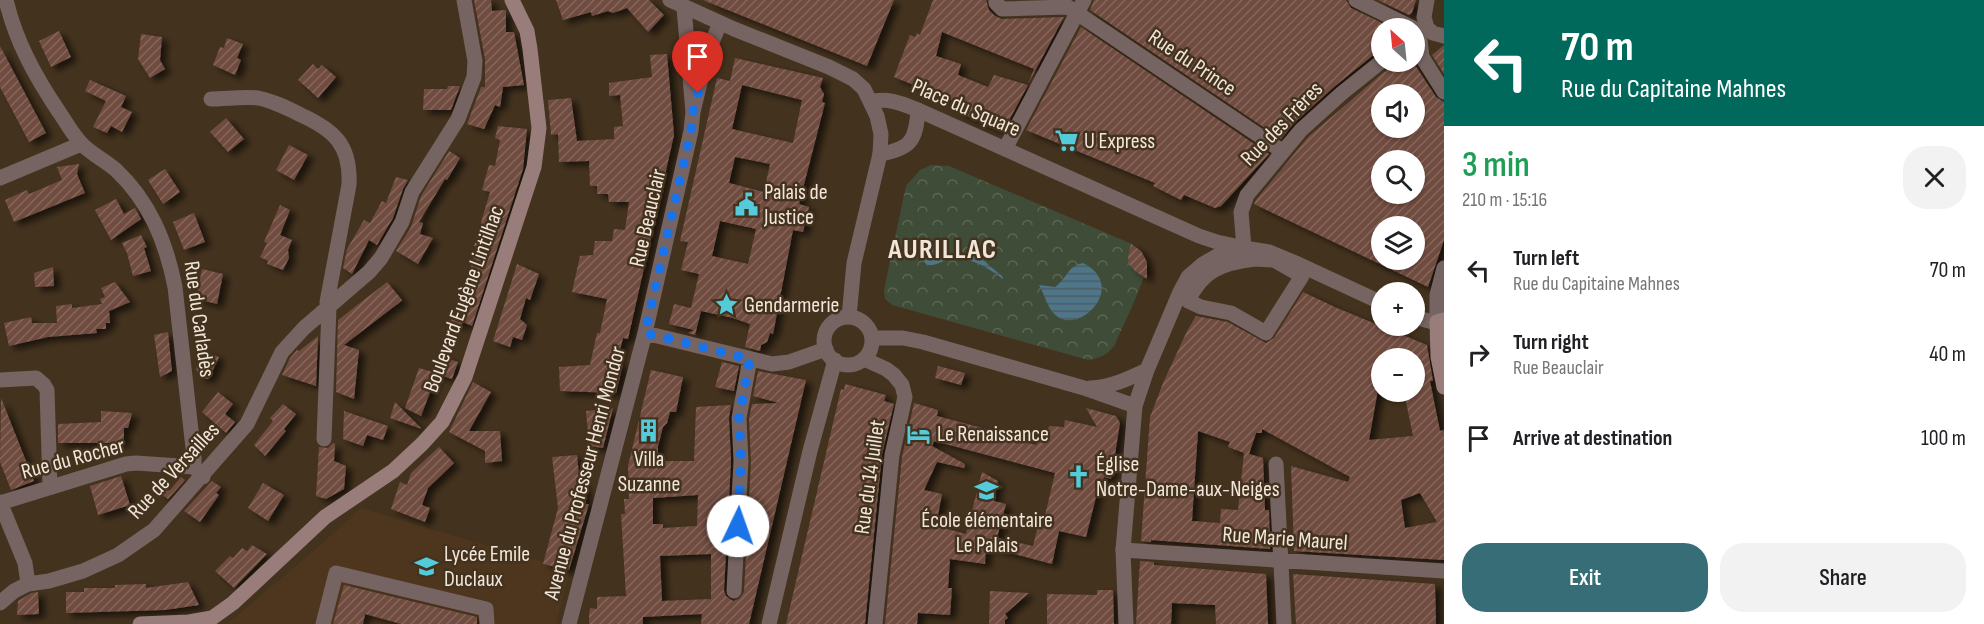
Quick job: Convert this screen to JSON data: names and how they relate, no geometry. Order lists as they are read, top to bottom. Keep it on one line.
{"streets":{"main road":["Boulevard Eugène Lintilhac"],"street":["Rue du Prince","Place du Square","Rue des Frères","Rue Beauclair","Rue du Carladès","Rue du Rocher","Rue de Versailles","Avenue du Professeur Henri Mondor","Rue du 14 Juillet","Rue Marie Maurel"]},"crossings":[["Rue du Prince","Rue des Frères"],["Place du Square","Rue des Frères"],["Rue Beauclair","Avenue du Professeur Henri Mondor"],["Rue du Carladès","Rue du Rocher"],["Rue du Carladès","Rue de Versailles"],["Rue du Rocher","Rue de Versailles"]],"districts":["AURILLAC"],"places":{"supermarket":["U Express"],"public building":["Palais de Justice"],"place":["Gendarmerie"],"building":["Villa Suzanne"],"hotel":["Le Renaissance"],"church":["Église Notre-Dame-aux-Neiges"],"school or university":["École élémentaire Le Palais","Lycée Emile Duclaux"]},"north":"top left","page":{"turn":["70 m","Rue du Capitaine Mahnes"],"map_buttons":["+","−"],"heading":["3 min","210 m · 15:16"],"list":[{"name":"Turn left","note":"Rue du Capitaine Mahnes","value":"70 m"},{"name":"Turn right","note":"Rue Beauclair","value":"40 m"},{"name":"Arrive at destination","value":"100 m"}],"buttons":["Exit","Share"]}}
